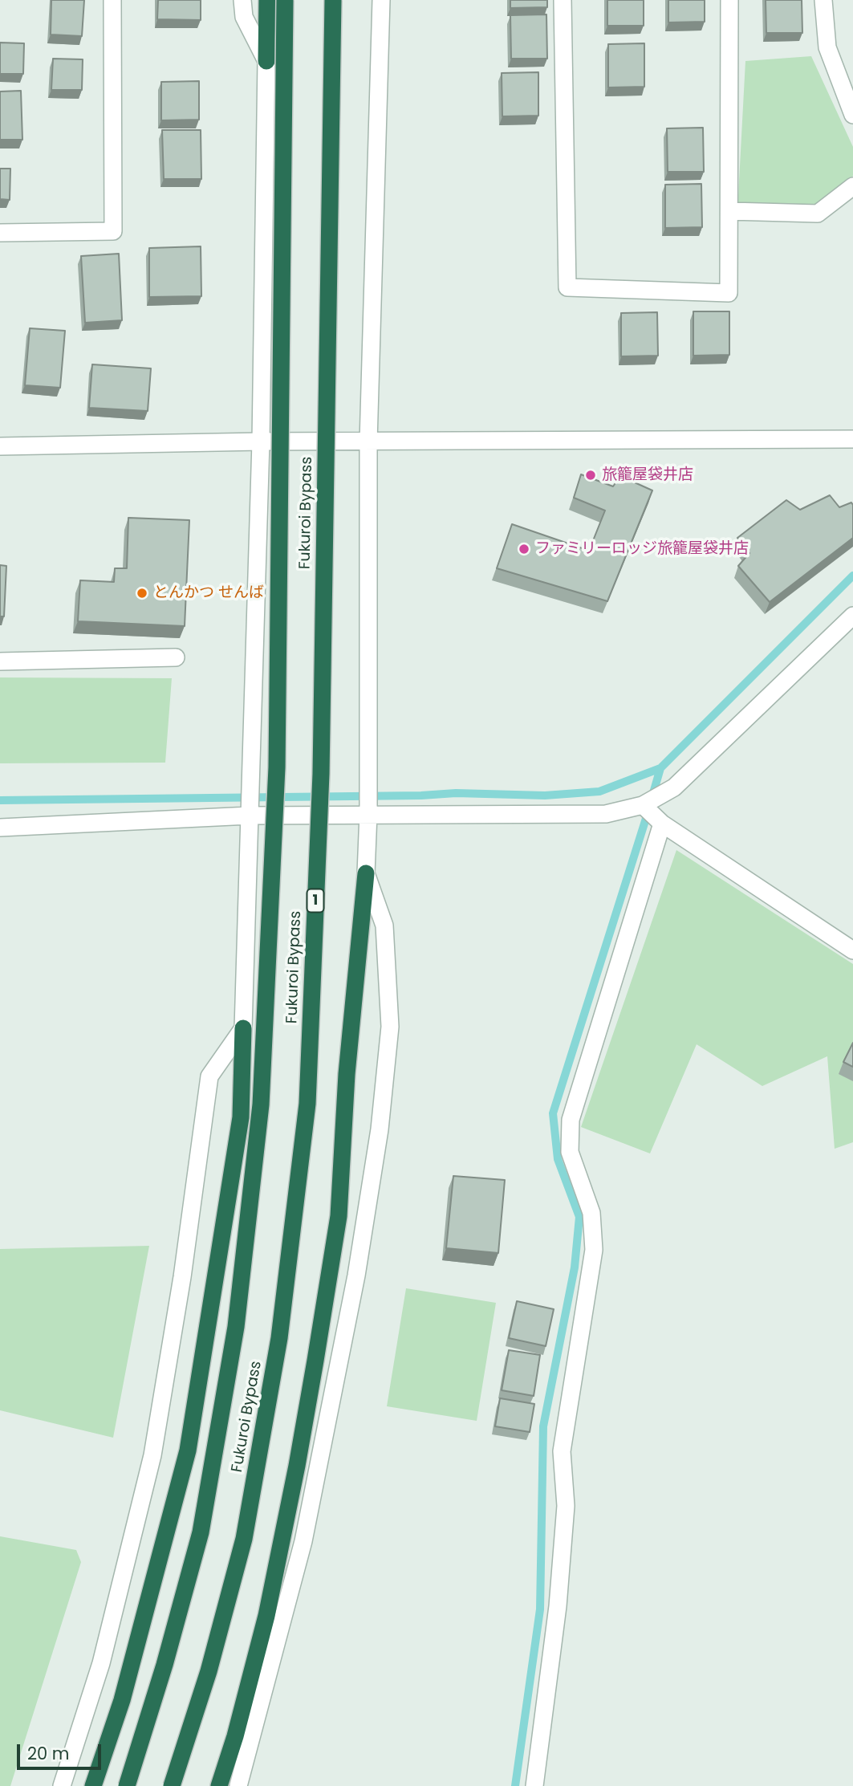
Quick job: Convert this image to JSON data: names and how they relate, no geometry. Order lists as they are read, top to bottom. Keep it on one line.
{"streets":{"highway":["Fukuroi Bypass","1"]},"places":["旅籠屋袋井店","ファミリーロッジ旅籠屋袋井店","とんかつ せんば"],"scale_bar":"20 m"}
